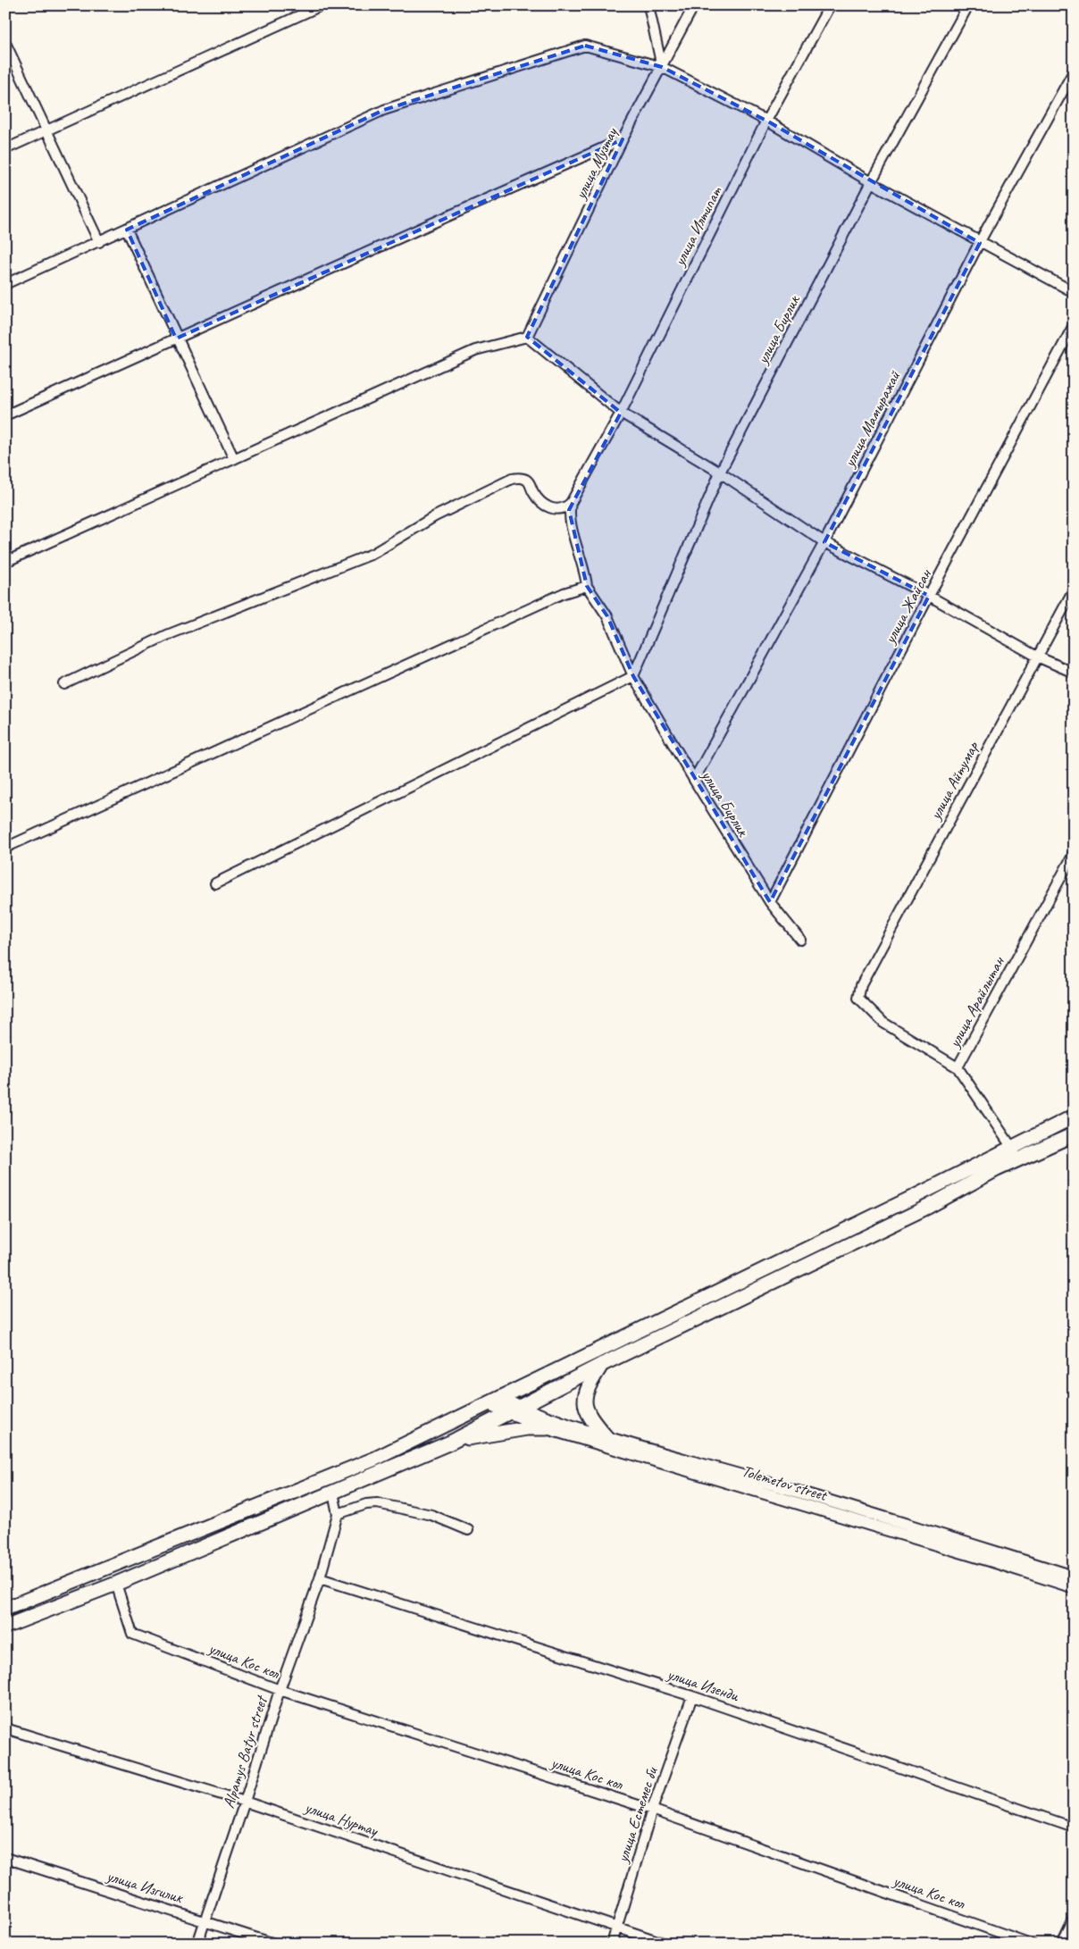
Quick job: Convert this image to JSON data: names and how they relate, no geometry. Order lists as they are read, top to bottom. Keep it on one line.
{"streets":{"main road":["Tolemetov street"],"street":["улица Музтау","улица Илтипат","улица Бирлик","улица Мамыражай","улица Жайсан","улица Айтумар","улица Арайлытан","улица Кос кол","улица Изенди","Alpamys Batyr street","улица Естемес би","улица Нуртау","улица Изгилик"]},"crossings":[["улица Бирлик","улица Мамыражай"],["улица Бирлик","улица Жайсан"],["улица Айтумар","улица Арайлытан"],["улица Кос кол","Alpamys Batyr street"],["улица Кос кол","улица Естемес би"],["улица Изенди","Alpamys Batyr street"],["улица Изенди","улица Естемес би"],["Alpamys Batyr street","улица Нуртау"],["Alpamys Batyr street","улица Изгилик"],["улица Естемес би","улица Нуртау"]]}
